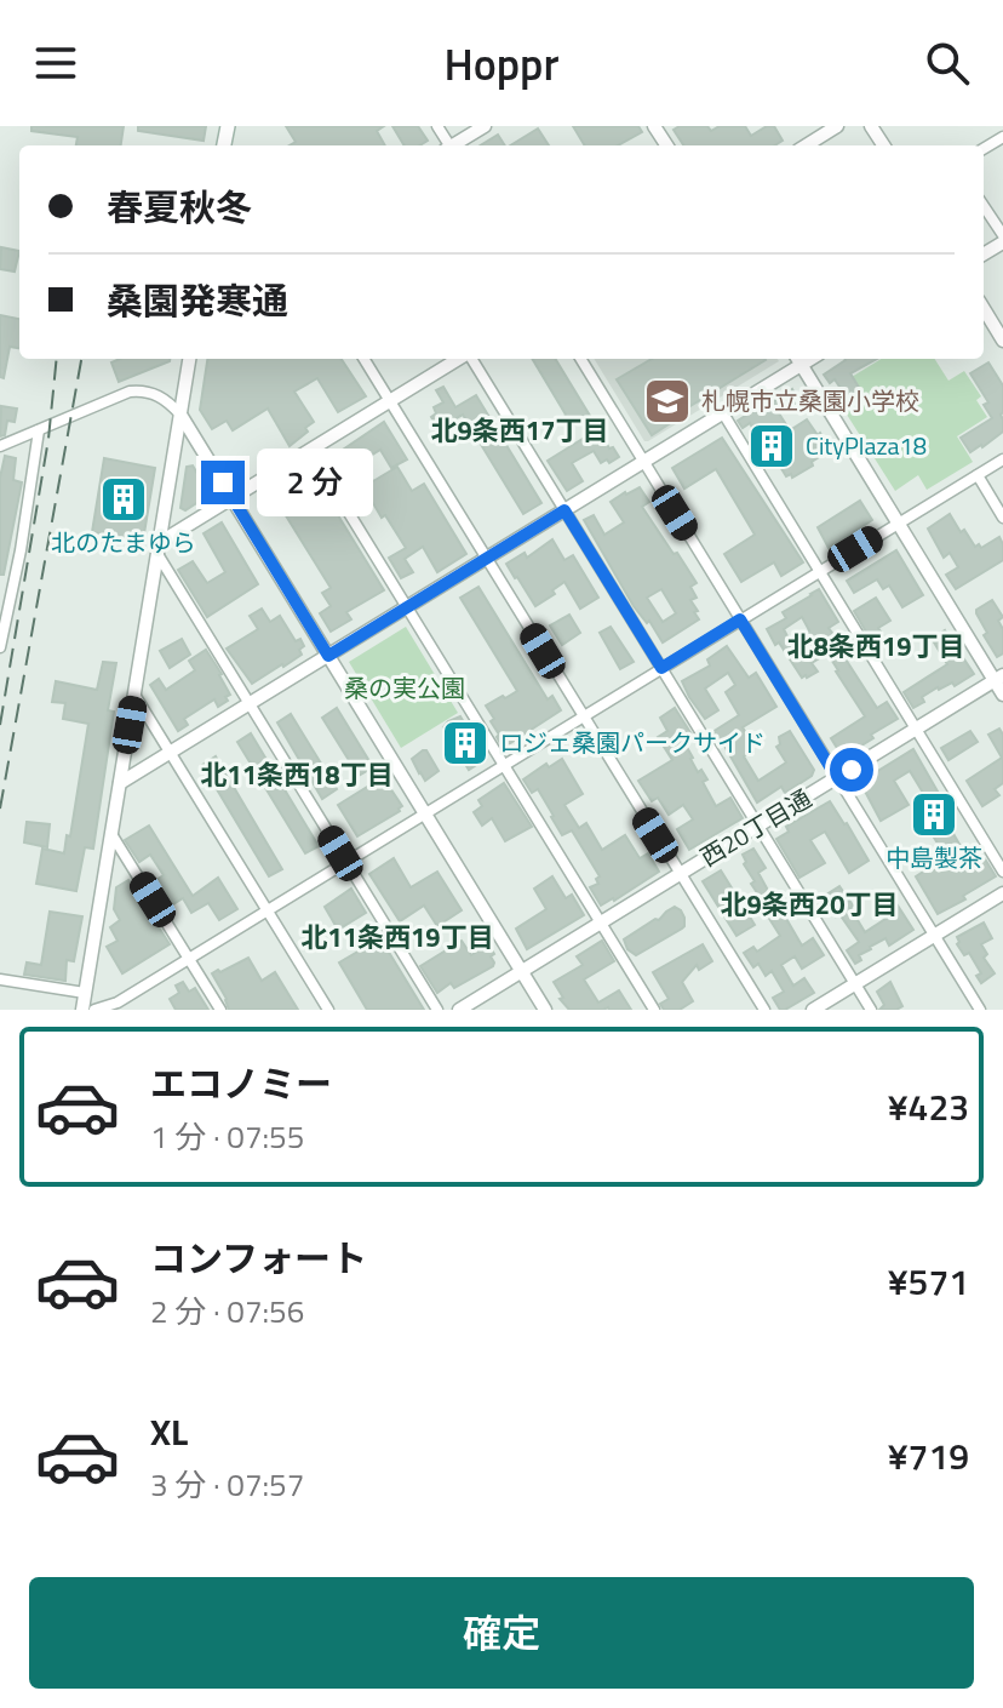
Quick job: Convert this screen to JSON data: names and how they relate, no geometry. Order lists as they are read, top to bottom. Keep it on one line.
{"streets":{"street":["西20丁目通"]},"districts":["北9条西17丁目","北8条西19丁目","北11条西18丁目","北9条西20丁目","北11条西19丁目"],"parks":["桑の実公園"],"places":{"school or university":["札幌市立桑園小学校"],"building":["CityPlaza18","北のたまゆら","ロジェ桑園パークサイド","中島製茶"]},"page":{"header":"Hoppr","banner":["春夏秋冬","桑園発寒通"],"bubble":"2 分","list":[{"name":"エコノミー","note":"1 分 · 07:55","value":"¥423"},{"name":"コンフォート","note":"2 分 · 07:56","value":"¥571"},{"name":"XL","note":"3 分 · 07:57","value":"¥719"}],"buttons":"確定"}}
